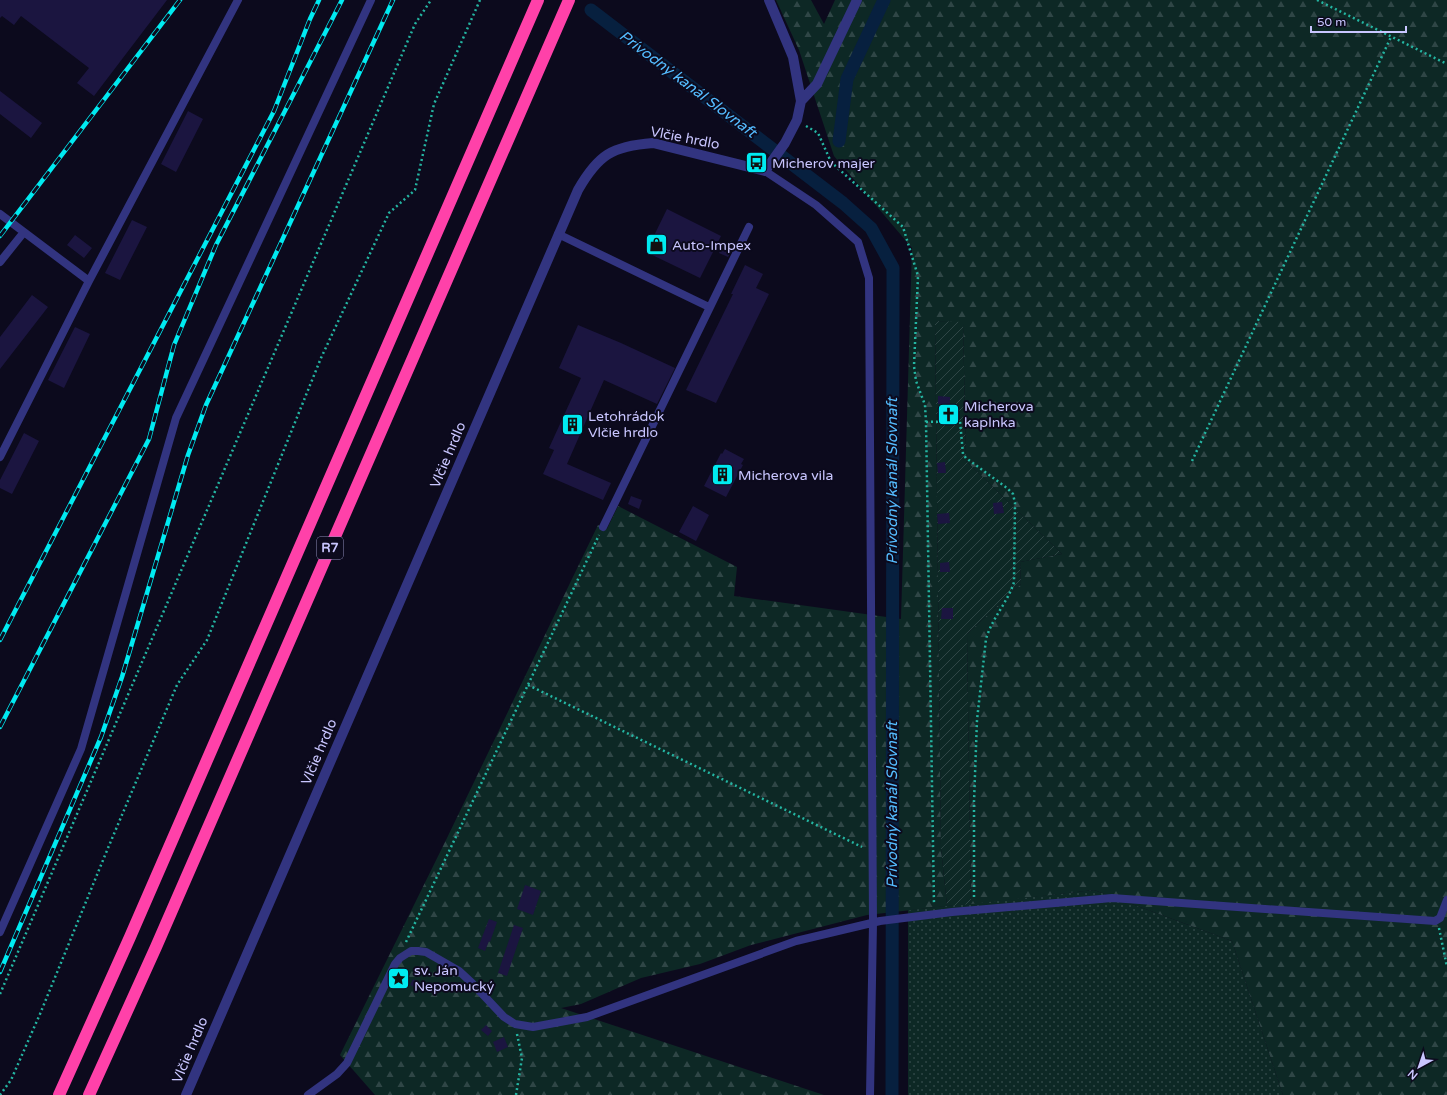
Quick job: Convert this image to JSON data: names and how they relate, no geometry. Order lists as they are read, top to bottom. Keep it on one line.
{"streets":{"highway":["R7"],"street":["Vlčie hrdlo"]},"water":["Prívodný kanál Slovnaft"],"places":{"bus stop":["Micherov majer"],"shop":["Auto-Impex"],"church":["Micherova kaplnka"],"building":["Letohrádok Vlčie hrdlo","Micherova vila"],"place":["sv. Ján Nepomucký"]},"scale_bar":"50 m","north":"bottom left"}
